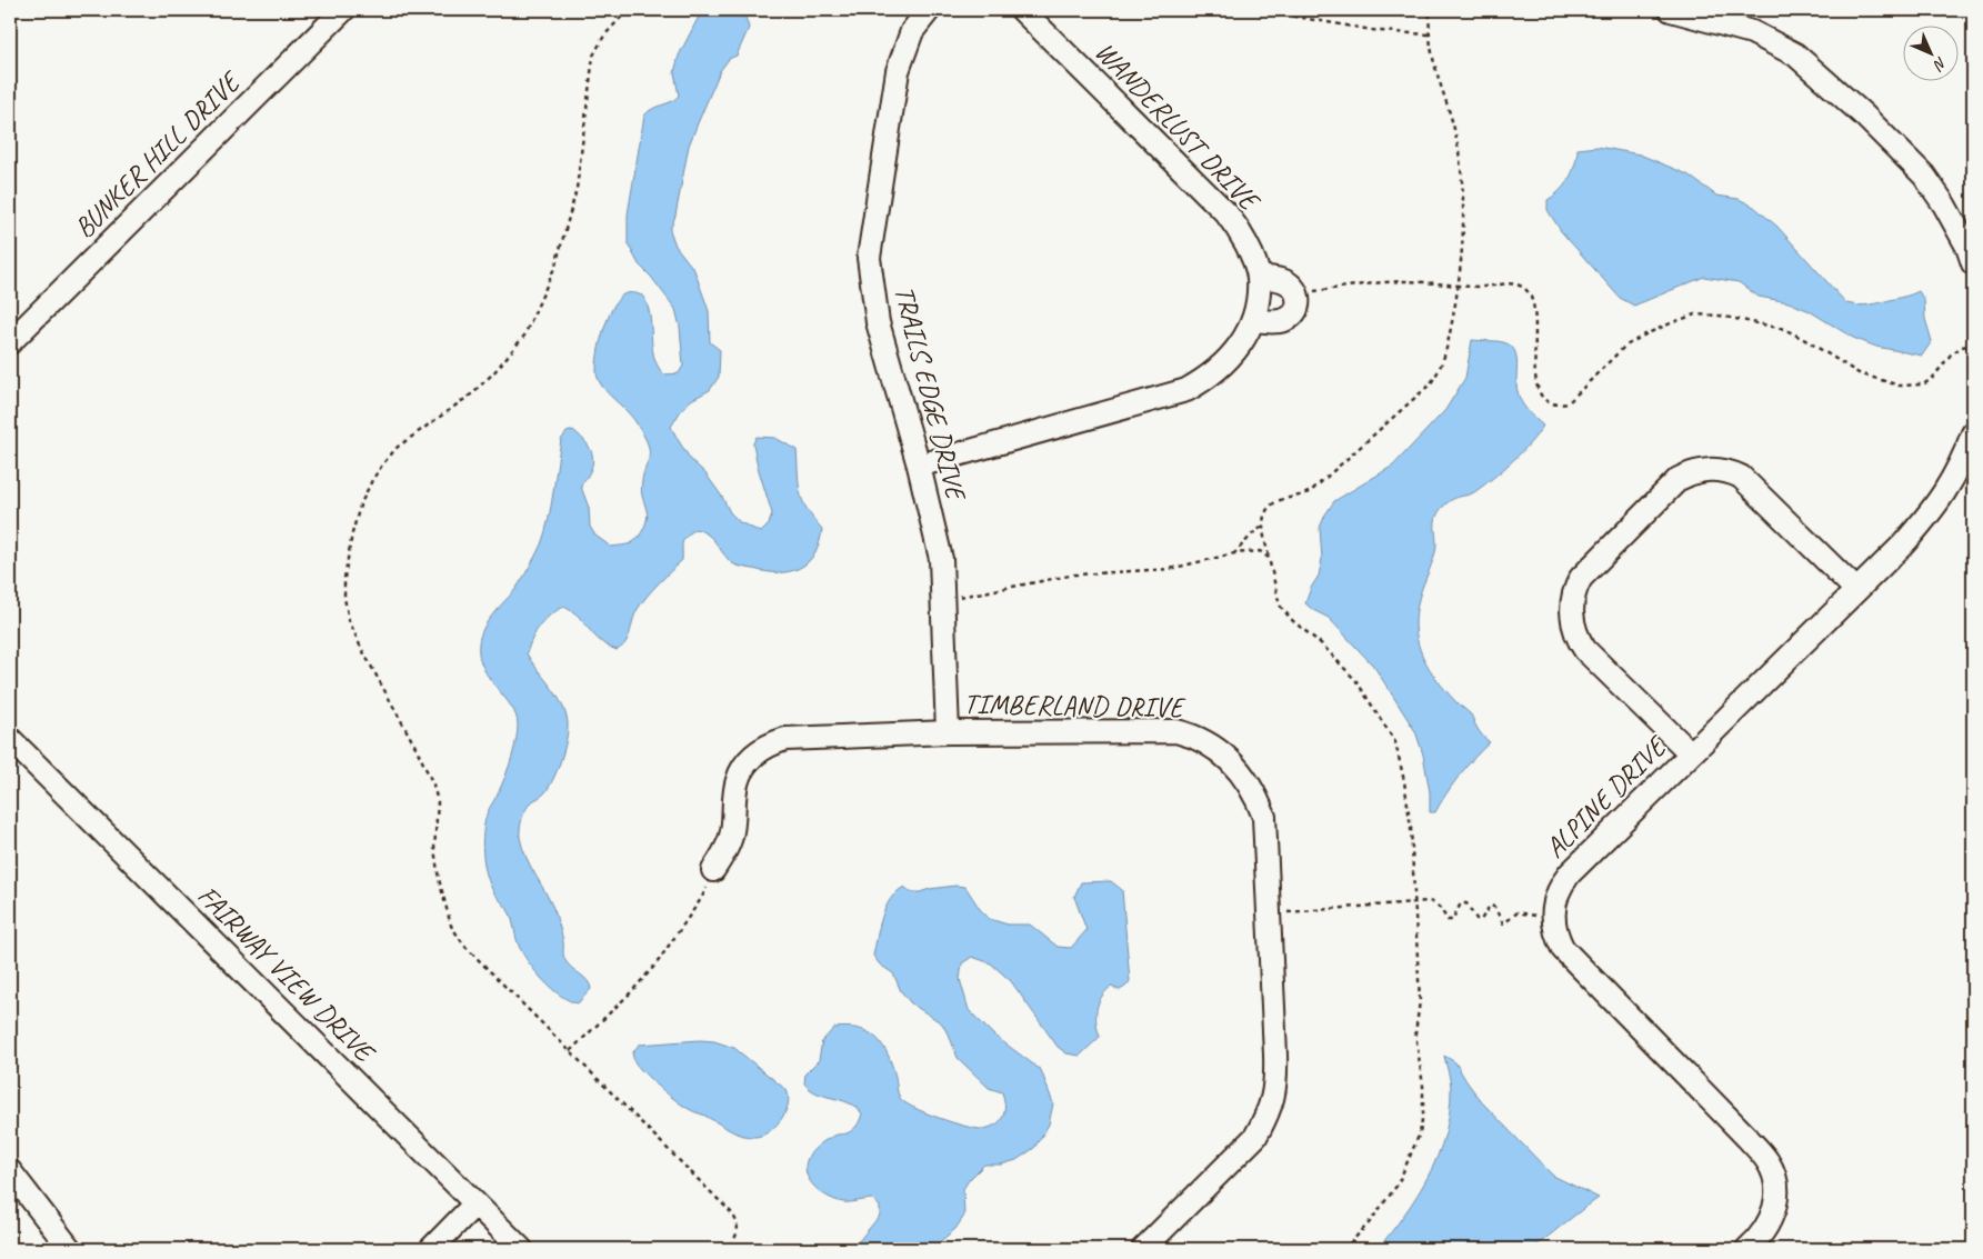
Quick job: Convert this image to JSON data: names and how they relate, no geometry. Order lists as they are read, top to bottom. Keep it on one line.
{"streets":{"street":["WANDERLUST DRIVE","BUNKER HILL DRIVE","TRAILS EDGE DRIVE","TIMBERLAND DRIVE","ALPINE DRIVE","FAIRWAY VIEW DRIVE"]},"crossings":[["WANDERLUST DRIVE","TRAILS EDGE DRIVE"],["TRAILS EDGE DRIVE","TIMBERLAND DRIVE"]],"north":"bottom right"}
